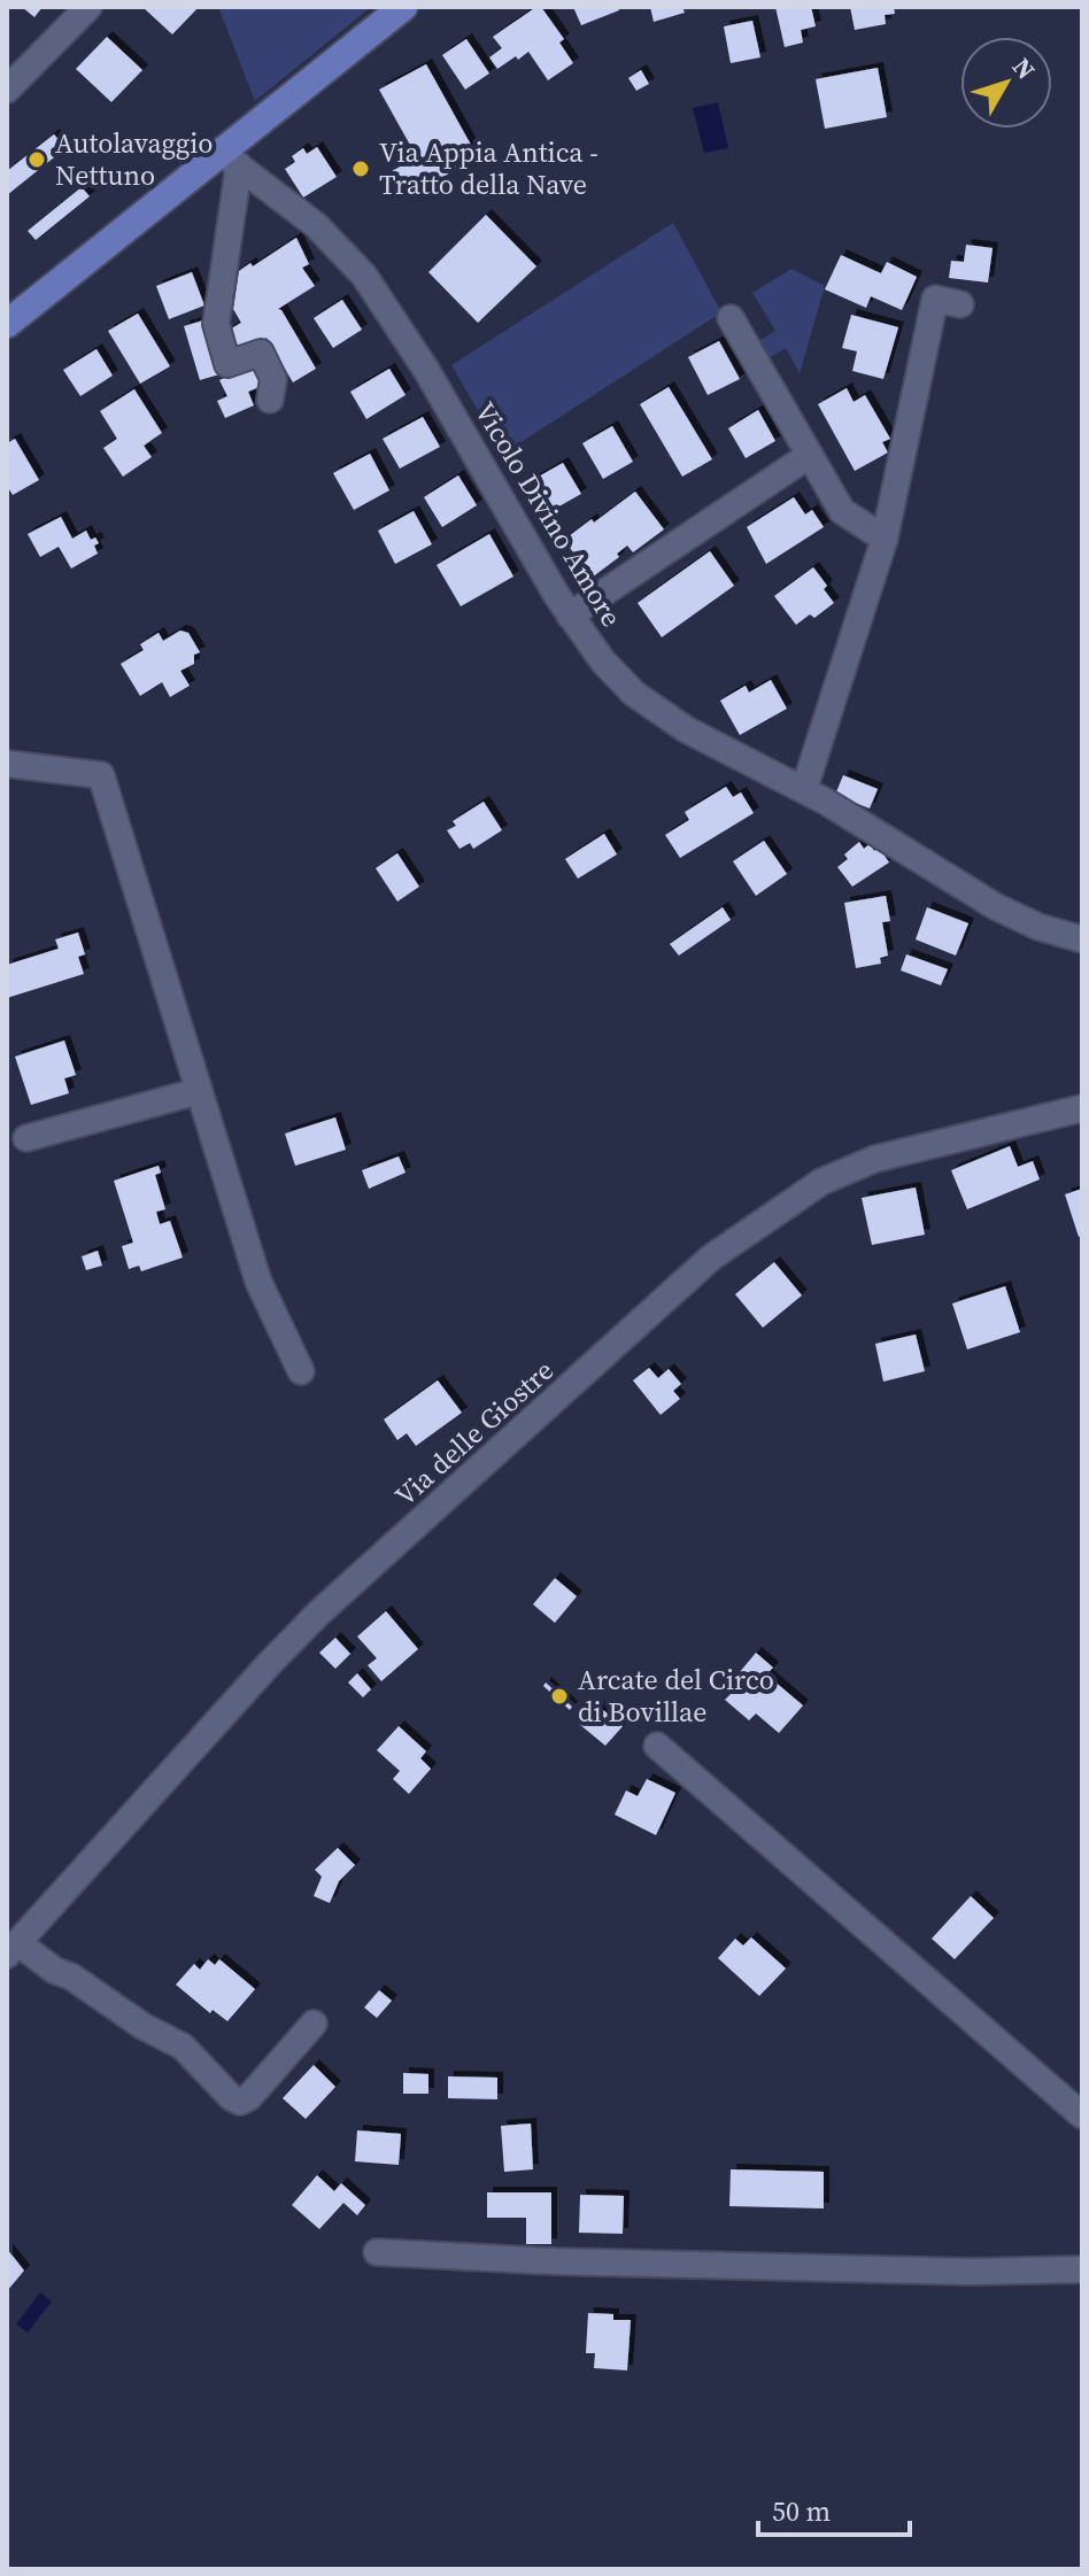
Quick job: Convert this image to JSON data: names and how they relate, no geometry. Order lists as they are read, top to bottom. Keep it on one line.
{"streets":{"street":["Vicolo Divino Amore","Via delle Giostre"]},"places":["Autolavaggio Nettuno","Via Appia Antica - Tratto della Nave","Arcate del Circo di Bovillae"],"scale_bar":"50 m","north":"top right"}
